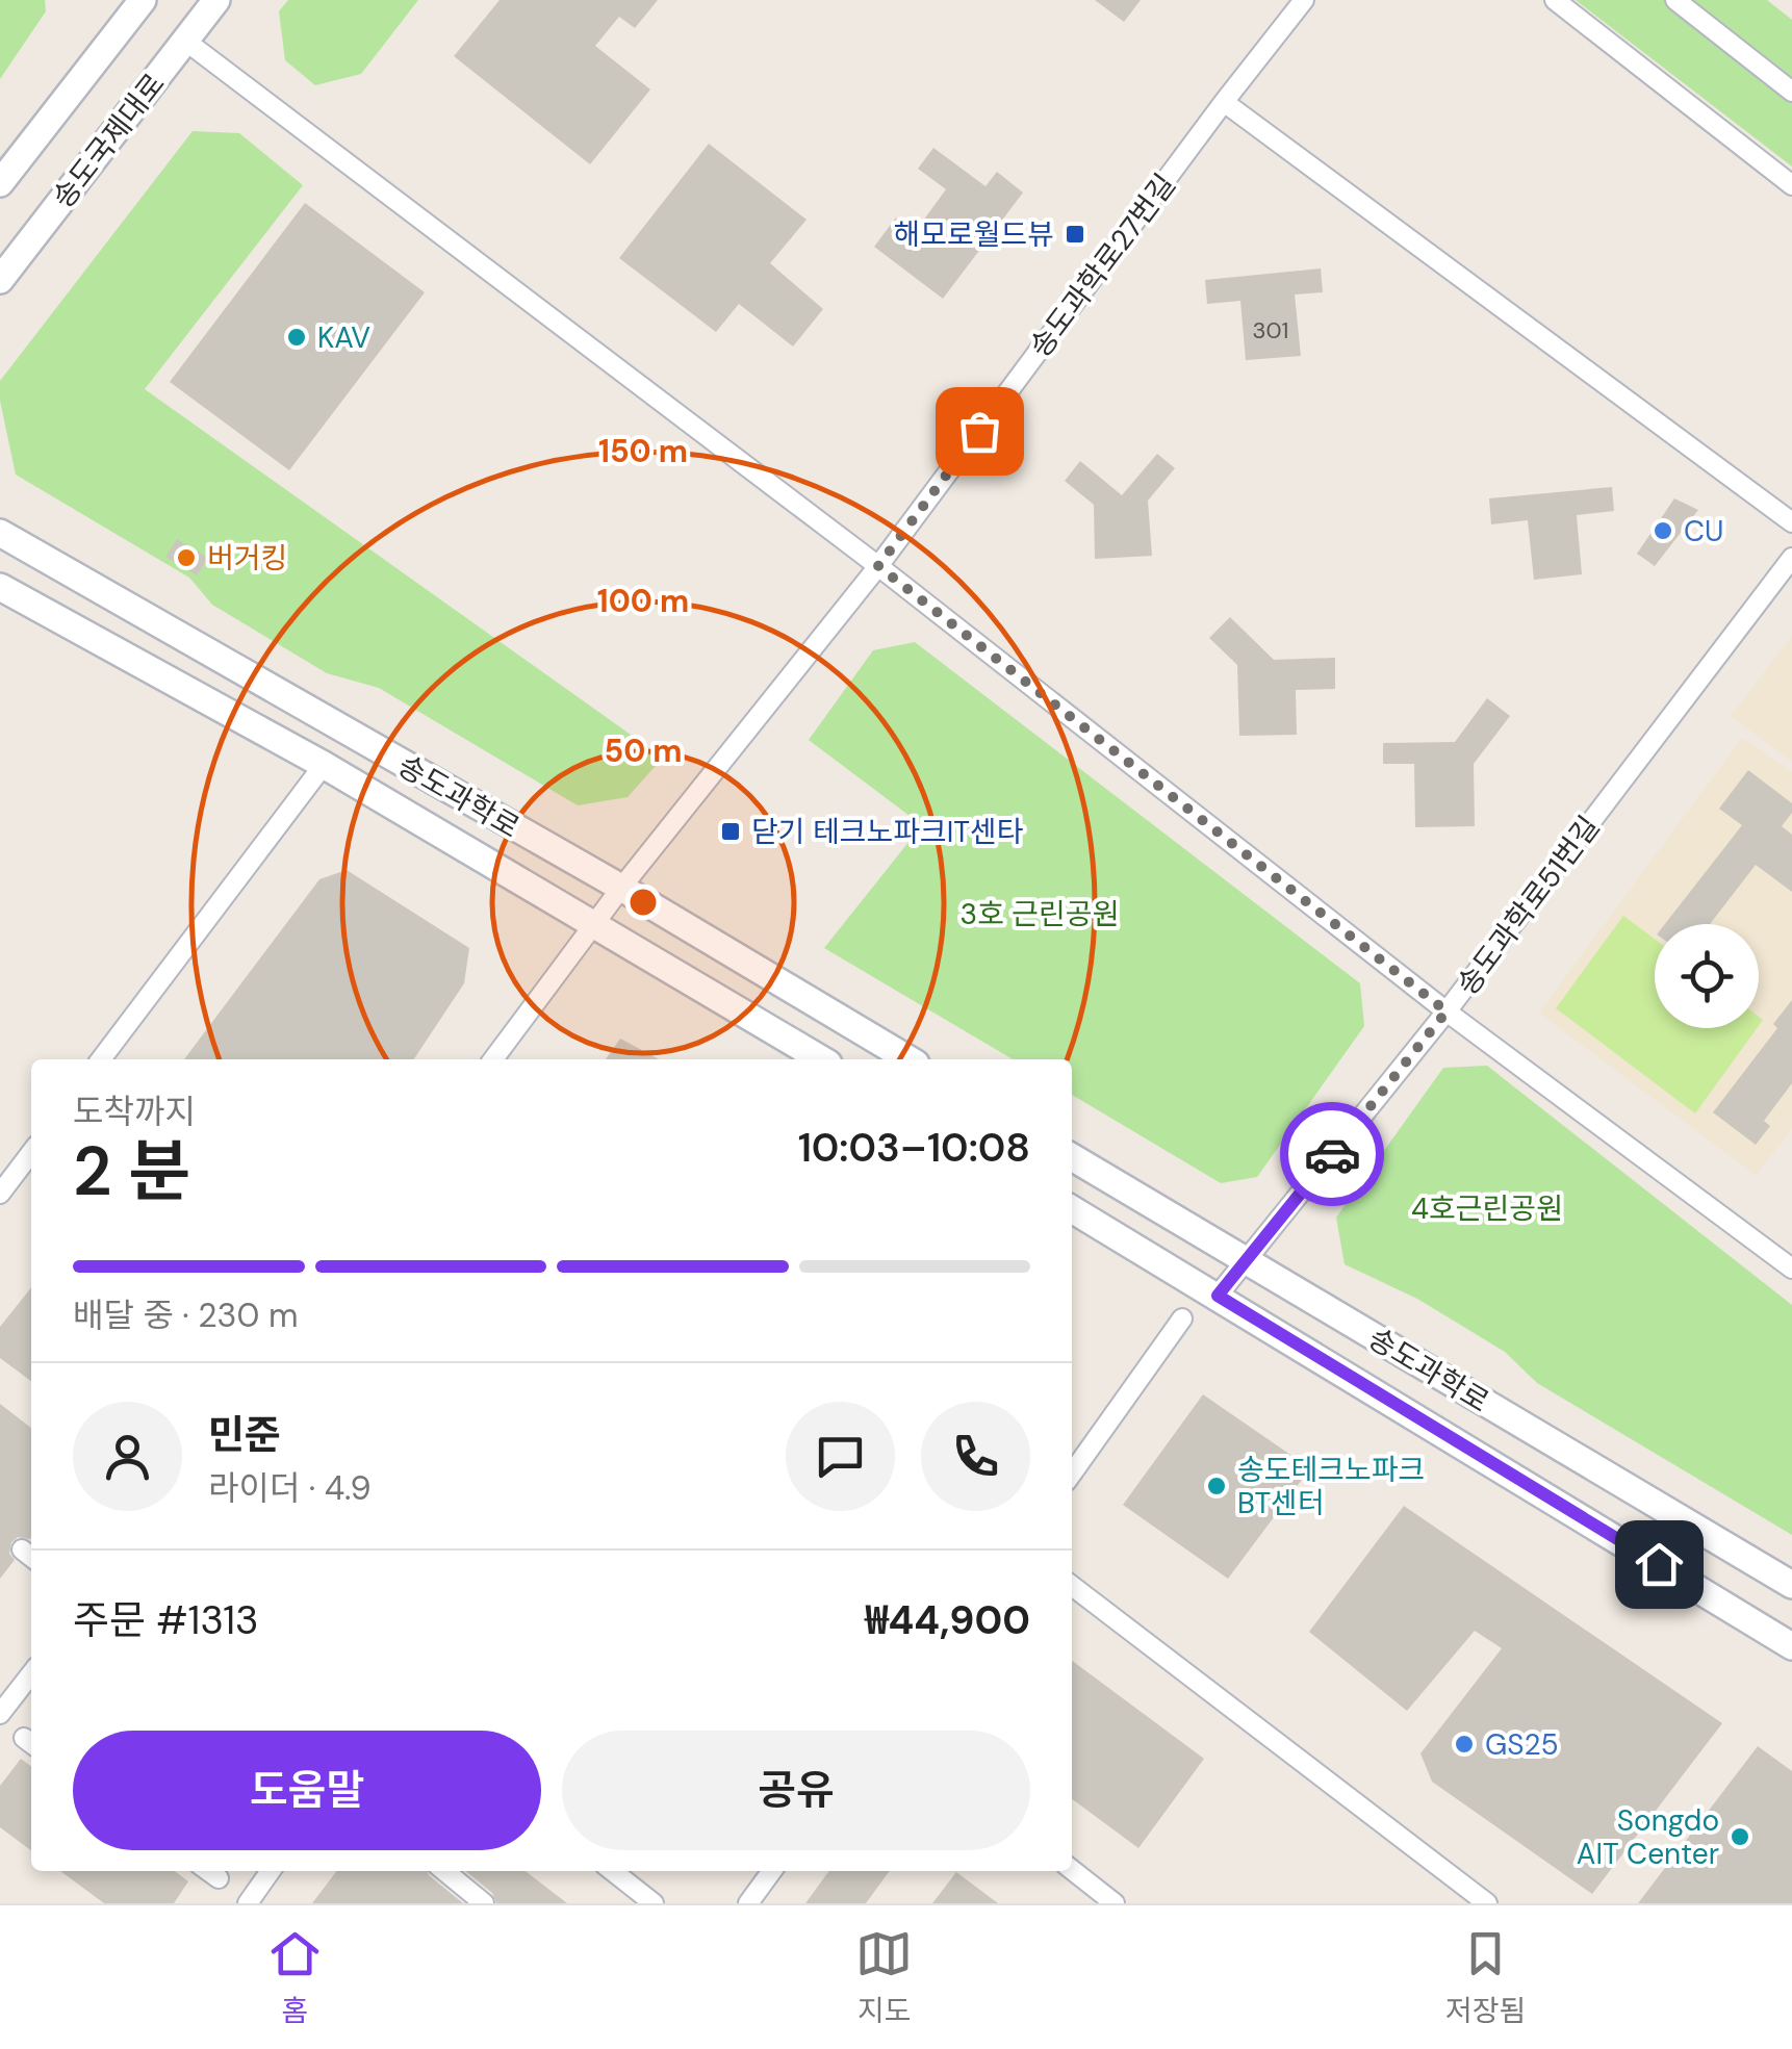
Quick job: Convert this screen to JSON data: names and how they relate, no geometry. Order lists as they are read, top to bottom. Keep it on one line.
{"streets":{"main road":["송도국제대로","송도과학로"],"street":["송도과학로27번길","송도과학로51번길"]},"crossings":[["송도과학로27번길","송도과학로"],["송도과학로","송도과학로51번길"]],"parks":["3호 근린공원","4호근린공원"],"places":{"transit":["해모로월드뷰","닫기 테크노파크IT센타"],"other":["KAV","CU","버거킹","송도테크노파크 BT센터","GS25","Songdo AIT Center"]},"house_numbers":["301"],"page":{"heading":["2 분","도착까지","10:03–10:08"],"panel":["민준","라이더 · 4.9","주문 #1313","₩44,900"],"bar":"배달 중 · 230 m","buttons":["도움말","공유"],"tabs":["홈","지도","저장됨"]},"rings":["150 m","100 m","50 m"]}
